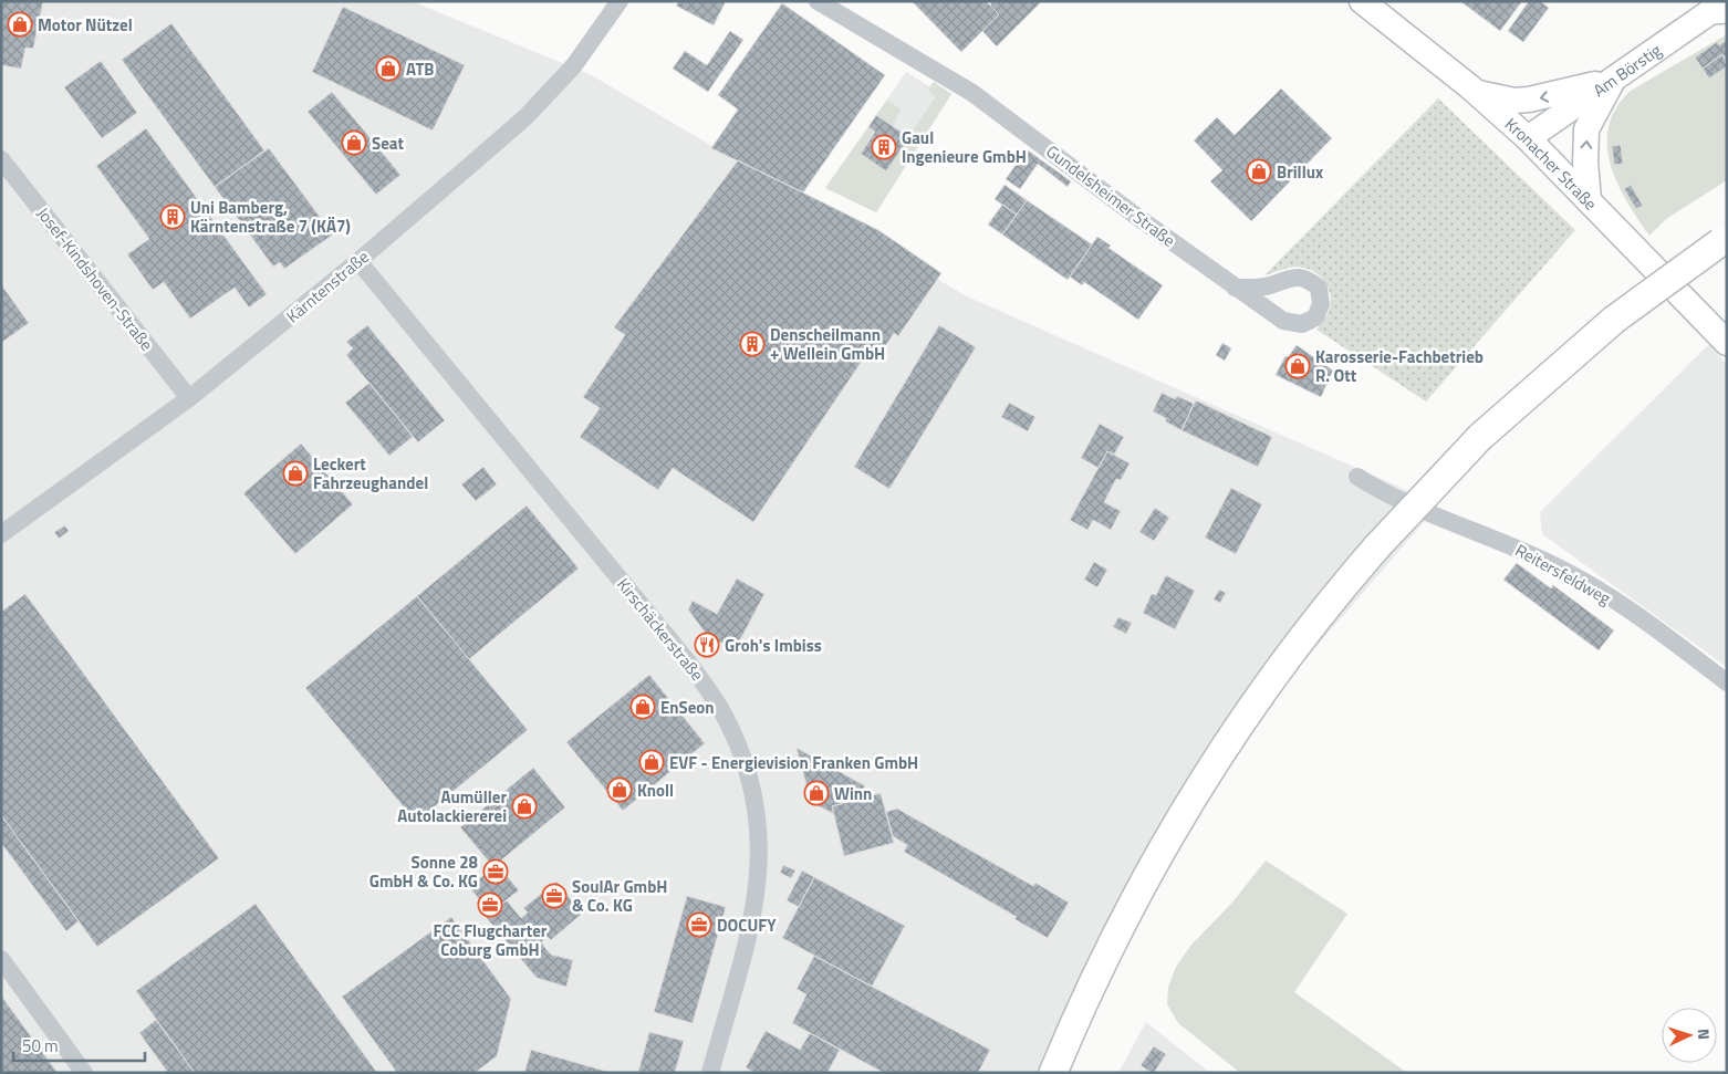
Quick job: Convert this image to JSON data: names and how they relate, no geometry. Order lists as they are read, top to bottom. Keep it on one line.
{"streets":{"street":["Am Börstig","Kronacher Straße","Gundelsheimer Straße","Josef-Kindshoven-Straße","Kärntenstraße","Reitersfeldweg","Kirschäckerstraße"]},"crossings":[["Am Börstig","Kronacher Straße"],["Josef-Kindshoven-Straße","Kärntenstraße"],["Kärntenstraße","Kirschäckerstraße"]],"places":{"shop":["Motor Nützel","ATB","Seat","Brillux","Karosserie-Fachbetrieb R. Ott","Leckert Fahrzeughandel","EnSeon","EVF - Energievision Franken GmbH","Knoll","Winn","Aumüller Autolackiererei"],"building":["Gaul Ingenieure GmbH","Uni Bamberg, Kärntenstraße 7 (KÄ7)","Denscheilmann + Wellein GmbH"],"restaurant":["Groh's Imbiss"],"office":["Sonne 28 GmbH & Co. KG","SoulAr GmbH & Co. KG","FCC Flugcharter Coburg GmbH","DOCUFY"]},"scale_bar":"50 m","north":"right"}
